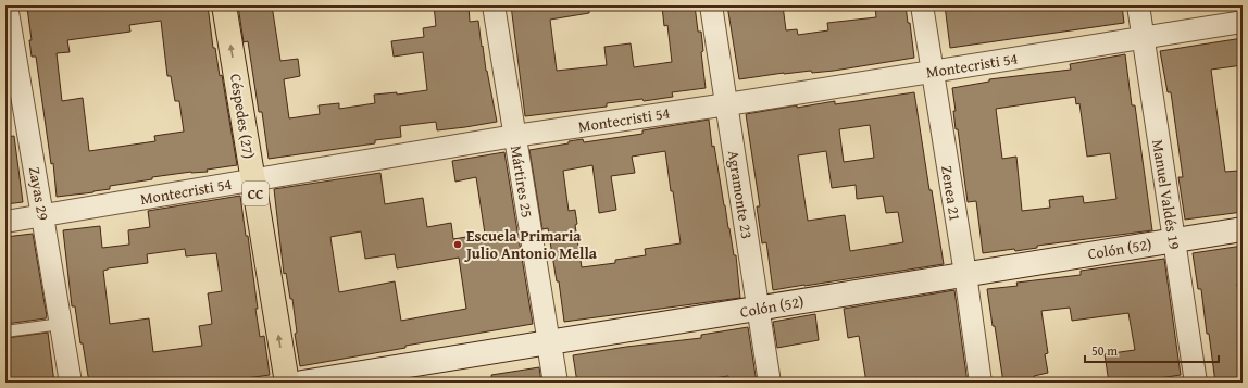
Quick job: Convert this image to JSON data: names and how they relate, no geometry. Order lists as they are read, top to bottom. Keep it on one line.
{"streets":{"main road":["Céspedes (27)","Mártires 25","CC","Colón (52)"],"street":["Montecristi 54","Zayas 29","Zenea 21","Agramonte 23","Manuel Valdés 19"]},"crossings":[["Montecristi 54","Céspedes (27)"],["Montecristi 54","Mártires 25"],["Montecristi 54","Zayas 29"],["Montecristi 54","Zenea 21"],["Montecristi 54","Agramonte 23"],["Montecristi 54","Manuel Valdés 19"],["Mártires 25","Colón (52)"],["Zenea 21","Colón (52)"],["Agramonte 23","Colón (52)"],["Manuel Valdés 19","Colón (52)"]],"one_way":["Céspedes (27)"],"places":["Escuela Primaria Julio Antonio Mella"],"scale_bar":"50 m"}
